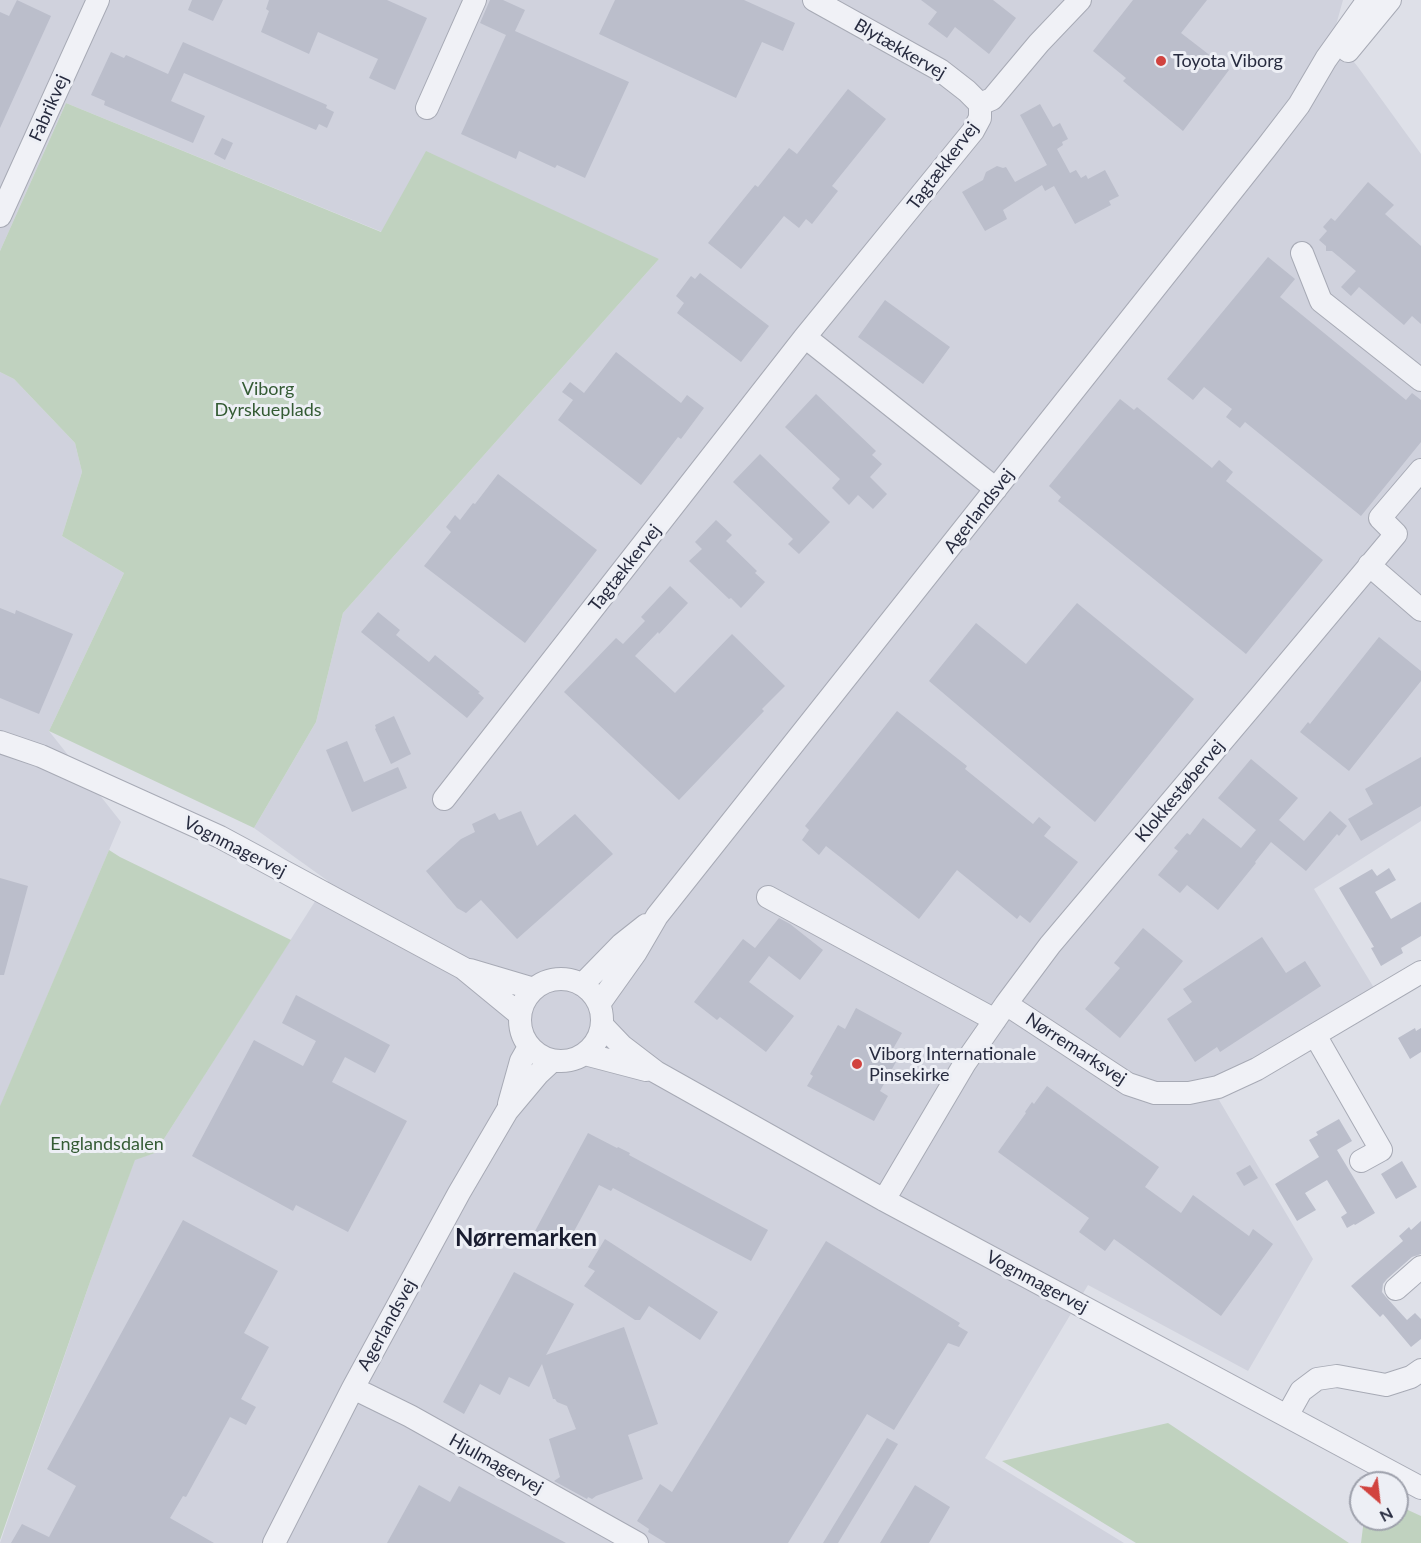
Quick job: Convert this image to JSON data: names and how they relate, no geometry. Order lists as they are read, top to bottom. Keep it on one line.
{"streets":{"street":["Blytækkervej","Fabrikvej","Tagtækkervej","Agerlandsvej","Klokkestøbervej","Vognmagervej","Nørremarksvej","Hjulmagervej"]},"crossings":[["Blytækkervej","Tagtækkervej"],["Agerlandsvej","Vognmagervej"],["Agerlandsvej","Hjulmagervej"],["Klokkestøbervej","Vognmagervej"],["Klokkestøbervej","Nørremarksvej"]],"districts":["Nørremarken"],"parks":["Viborg Dyrskueplads","Englandsdalen"],"places":["Toyota Viborg","Viborg Internationale Pinsekirke"],"north":"bottom right"}
